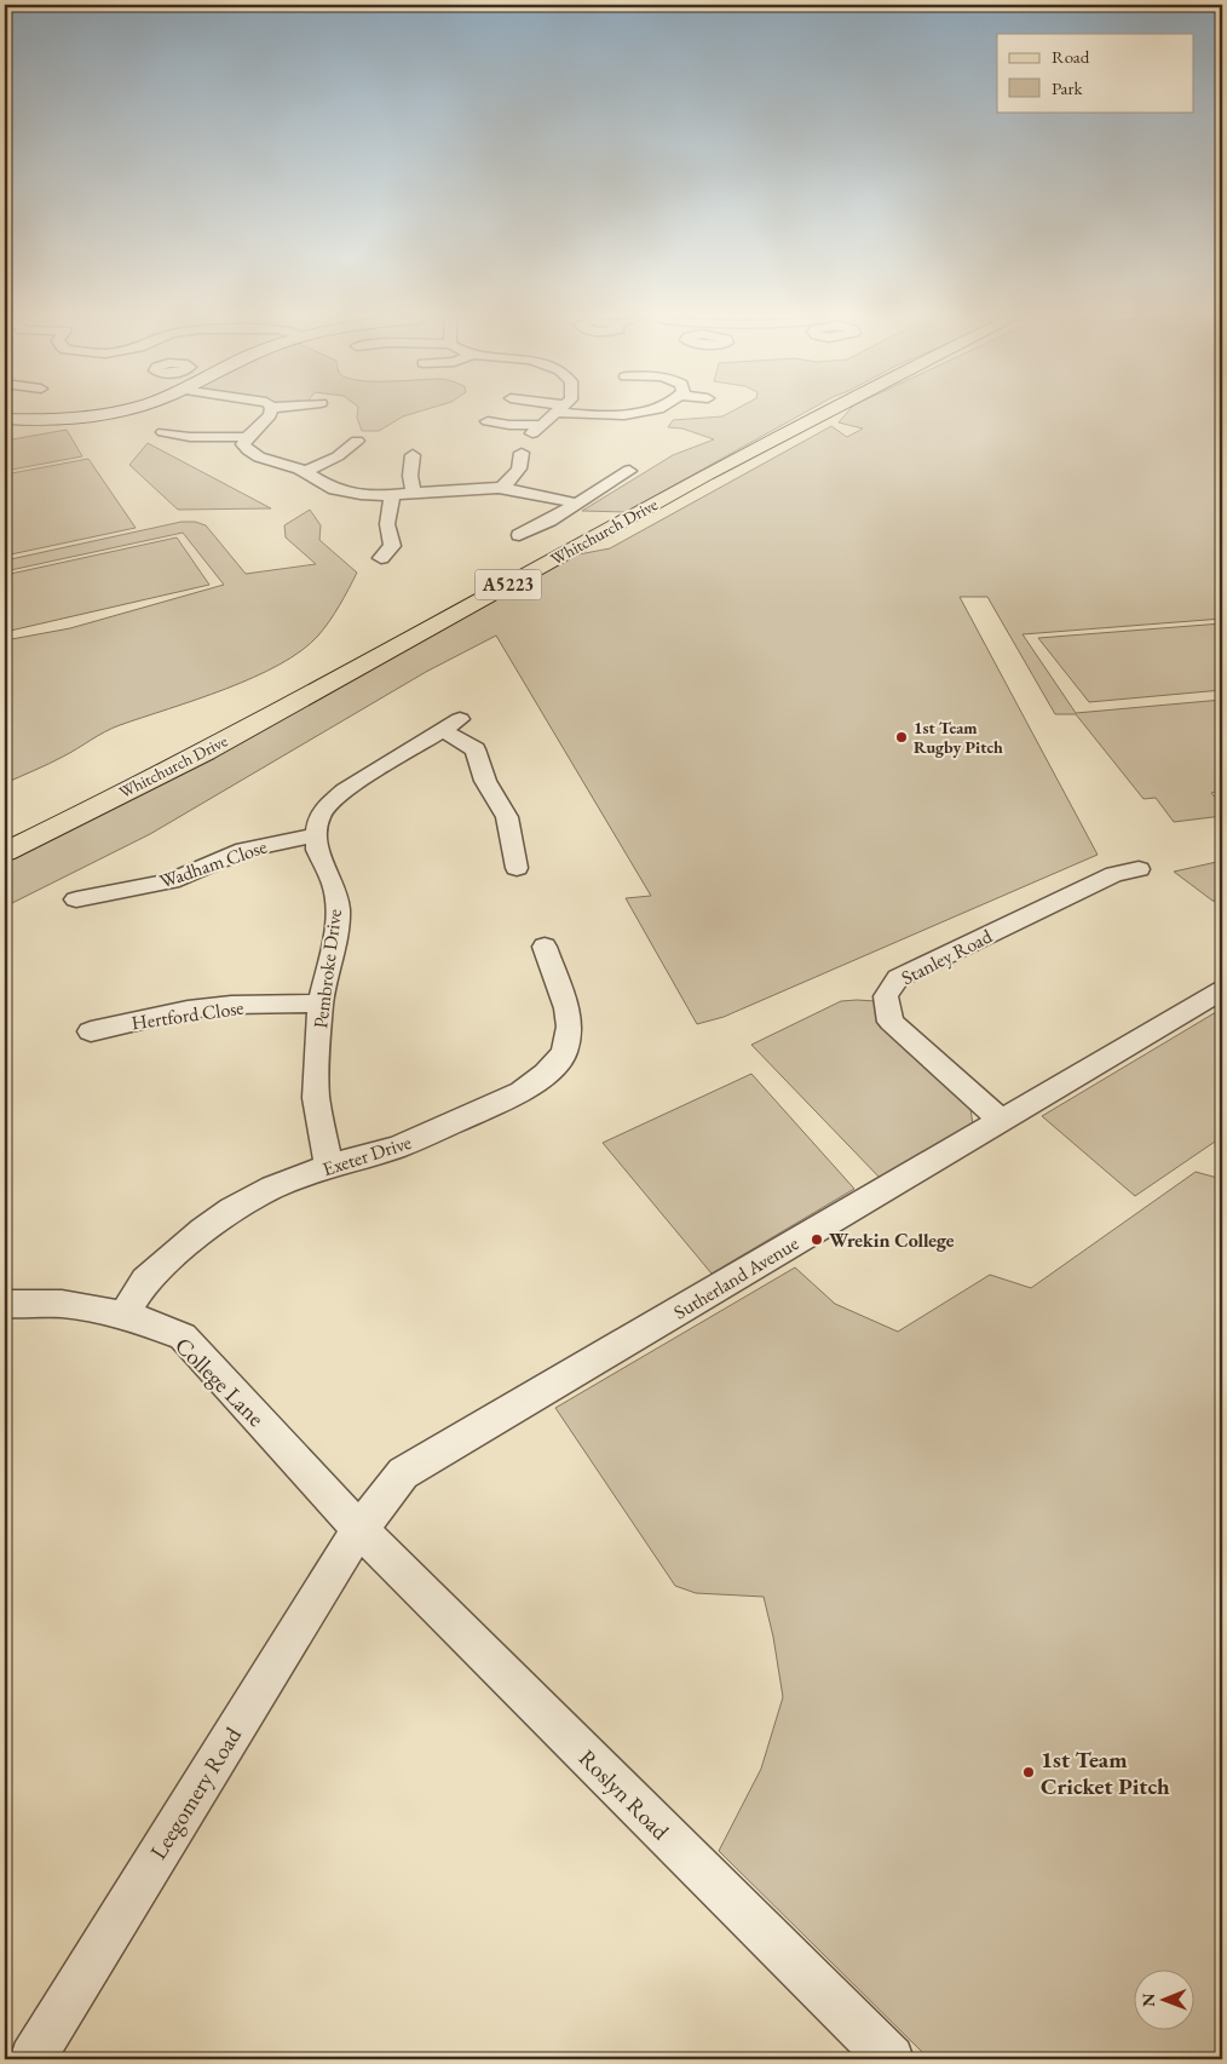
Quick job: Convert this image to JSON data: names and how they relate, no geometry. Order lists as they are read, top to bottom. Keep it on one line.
{"streets":{"main road":["Whitchurch Drive","A5223"],"street":["Wadham Close","Stanley Road","Pembroke Drive","Hertford Close","Exeter Drive","Sutherland Avenue","College Lane","Leegomery Road","Roslyn Road"]},"crossings":[["Wadham Close","Pembroke Drive"],["Stanley Road","Sutherland Avenue"],["Pembroke Drive","Hertford Close"],["Pembroke Drive","Exeter Drive"],["Exeter Drive","College Lane"],["Sutherland Avenue","College Lane"],["Sutherland Avenue","Leegomery Road"],["Sutherland Avenue","Roslyn Road"],["College Lane","Leegomery Road"],["College Lane","Roslyn Road"],["Leegomery Road","Roslyn Road"]],"places":["1st Team Rugby Pitch","Wrekin College","1st Team Cricket Pitch"],"legend":["Road","Park"],"north":"left"}
